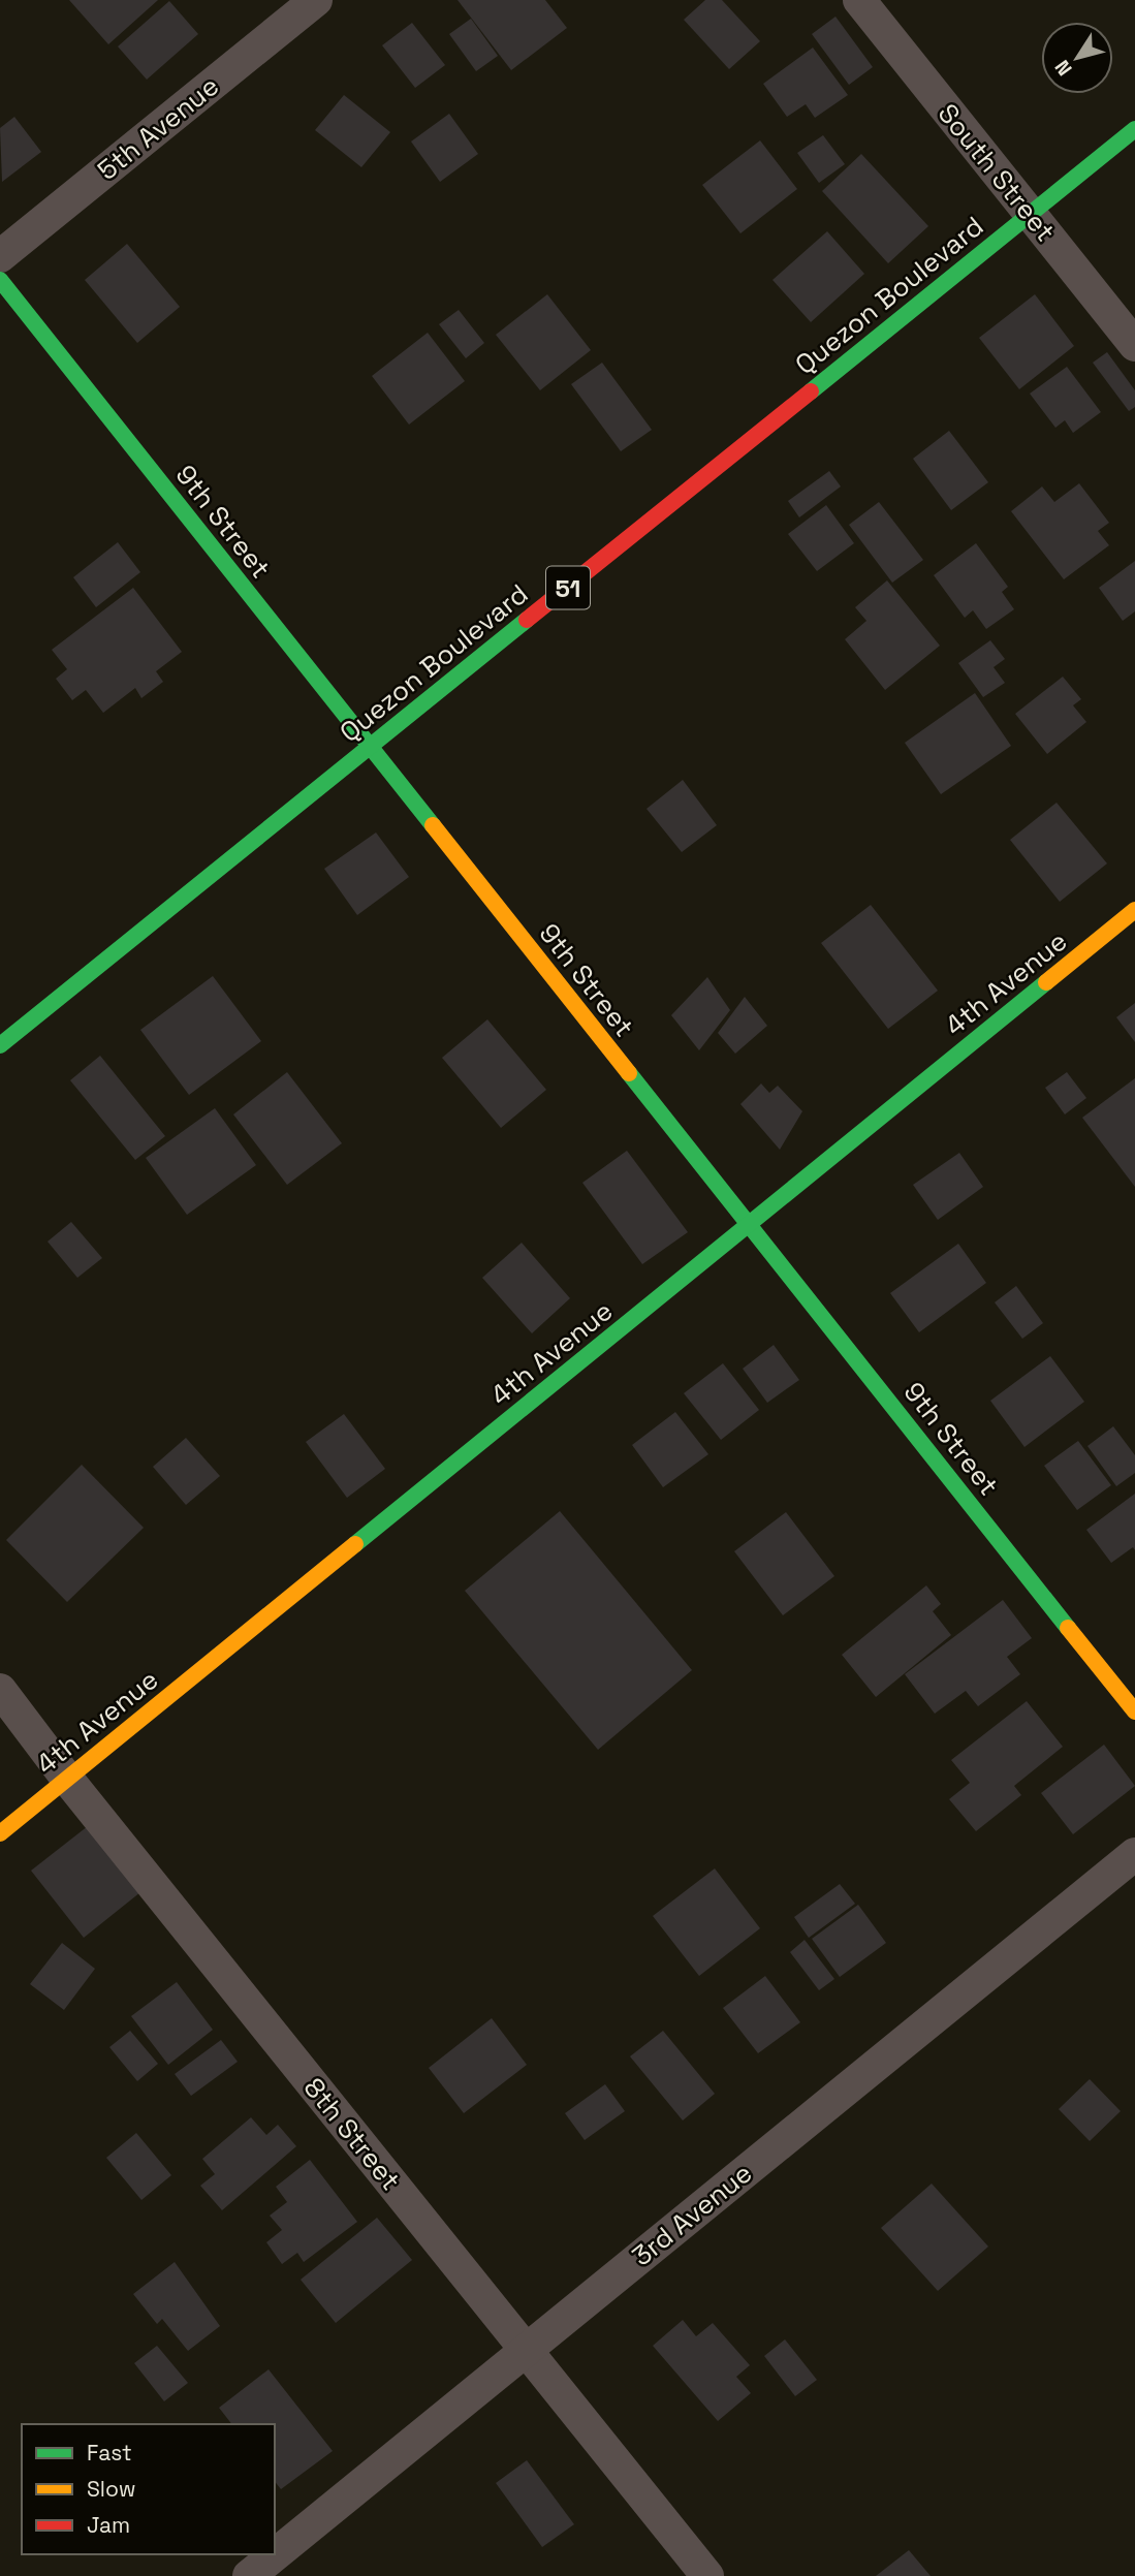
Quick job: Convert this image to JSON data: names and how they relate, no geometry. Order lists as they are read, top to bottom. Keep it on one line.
{"streets":{"main road":["Quezon Boulevard","9th Street","51","4th Avenue"],"street":["5th Avenue","South Street","8th Street","3rd Avenue"]},"crossings":[["South Street","Quezon Boulevard"],["Quezon Boulevard","9th Street"],["9th Street","4th Avenue"],["4th Avenue","8th Street"],["8th Street","3rd Avenue"]],"legend":["Fast","Slow","Jam"],"north":"bottom left"}
